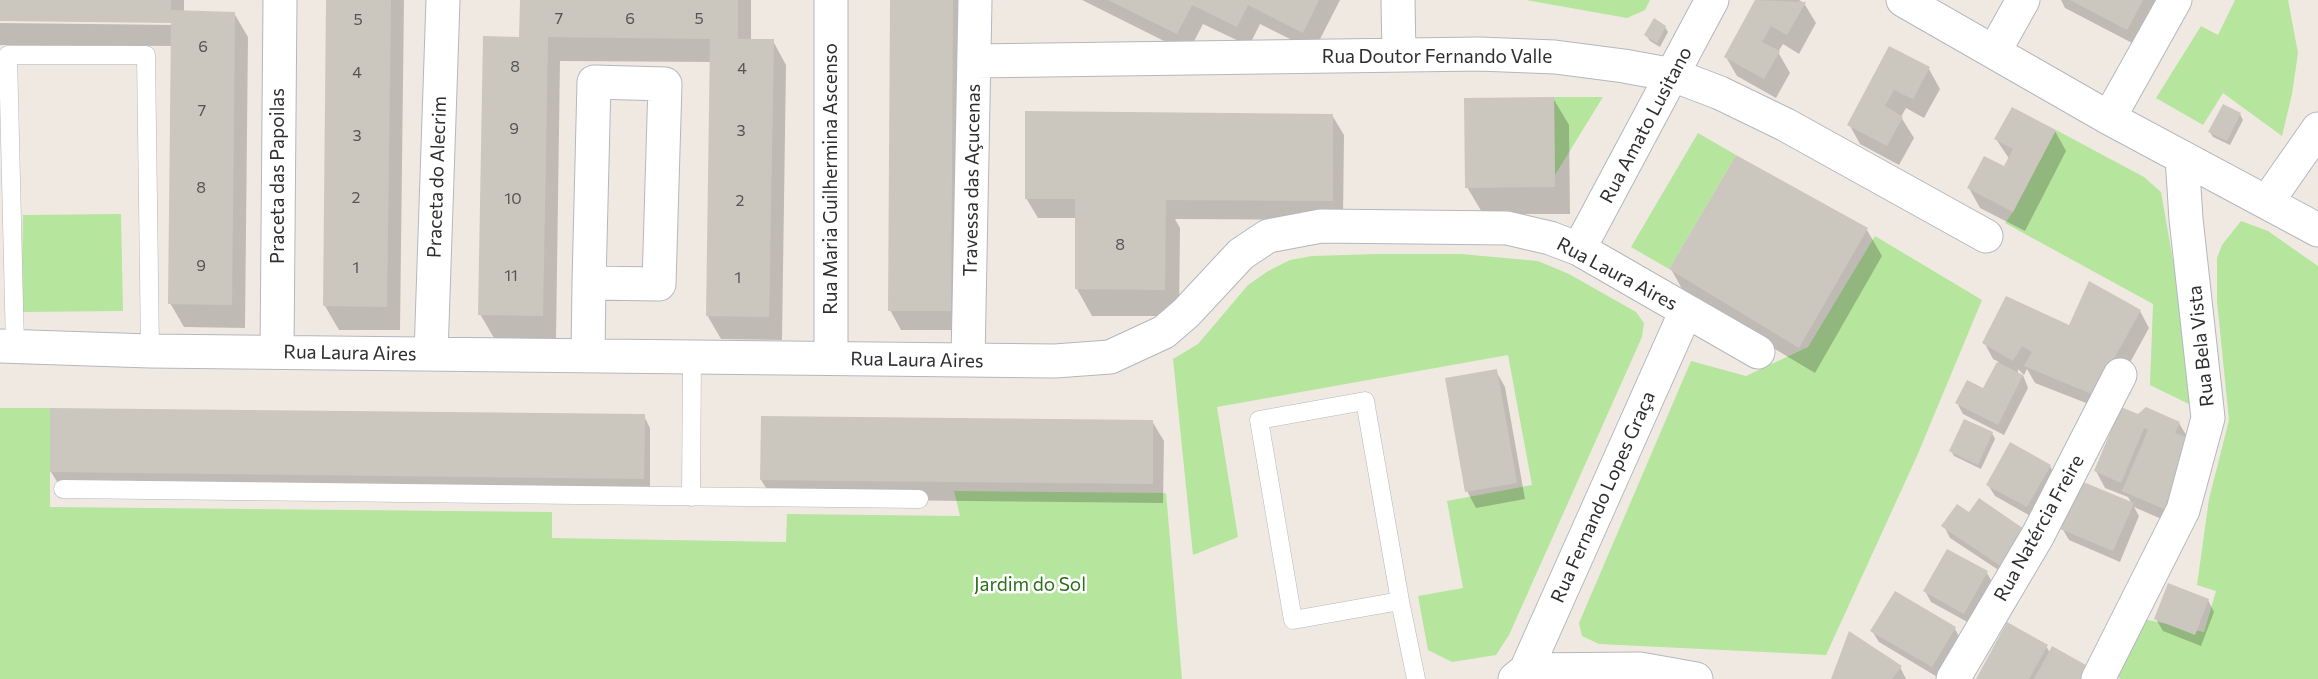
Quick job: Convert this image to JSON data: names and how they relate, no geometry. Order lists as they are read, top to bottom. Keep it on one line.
{"streets":{"street":["Rua Doutor Fernando Valle","Rua Amato Lusitano","Praceta das Papoilas","Praceta do Alecrim","Rua Maria Guilhermina Ascenso","Travessa das Açucenas","Rua Laura Aires","Rua Bela Vista","Rua Fernando Lopes Graça","Rua Natércia Freire"]},"crossings":[["Rua Doutor Fernando Valle","Rua Amato Lusitano"],["Rua Doutor Fernando Valle","Travessa das Açucenas"],["Rua Amato Lusitano","Rua Laura Aires"],["Praceta das Papoilas","Rua Laura Aires"],["Praceta do Alecrim","Rua Laura Aires"],["Rua Maria Guilhermina Ascenso","Rua Laura Aires"],["Travessa das Açucenas","Rua Laura Aires"],["Rua Laura Aires","Rua Fernando Lopes Graça"]],"parks":["Jardim do Sol"],"house_numbers":["7","6","5","5","6","8","4","4","7","9","3","3","8","2","10","2","8","9","1","11","1"]}
